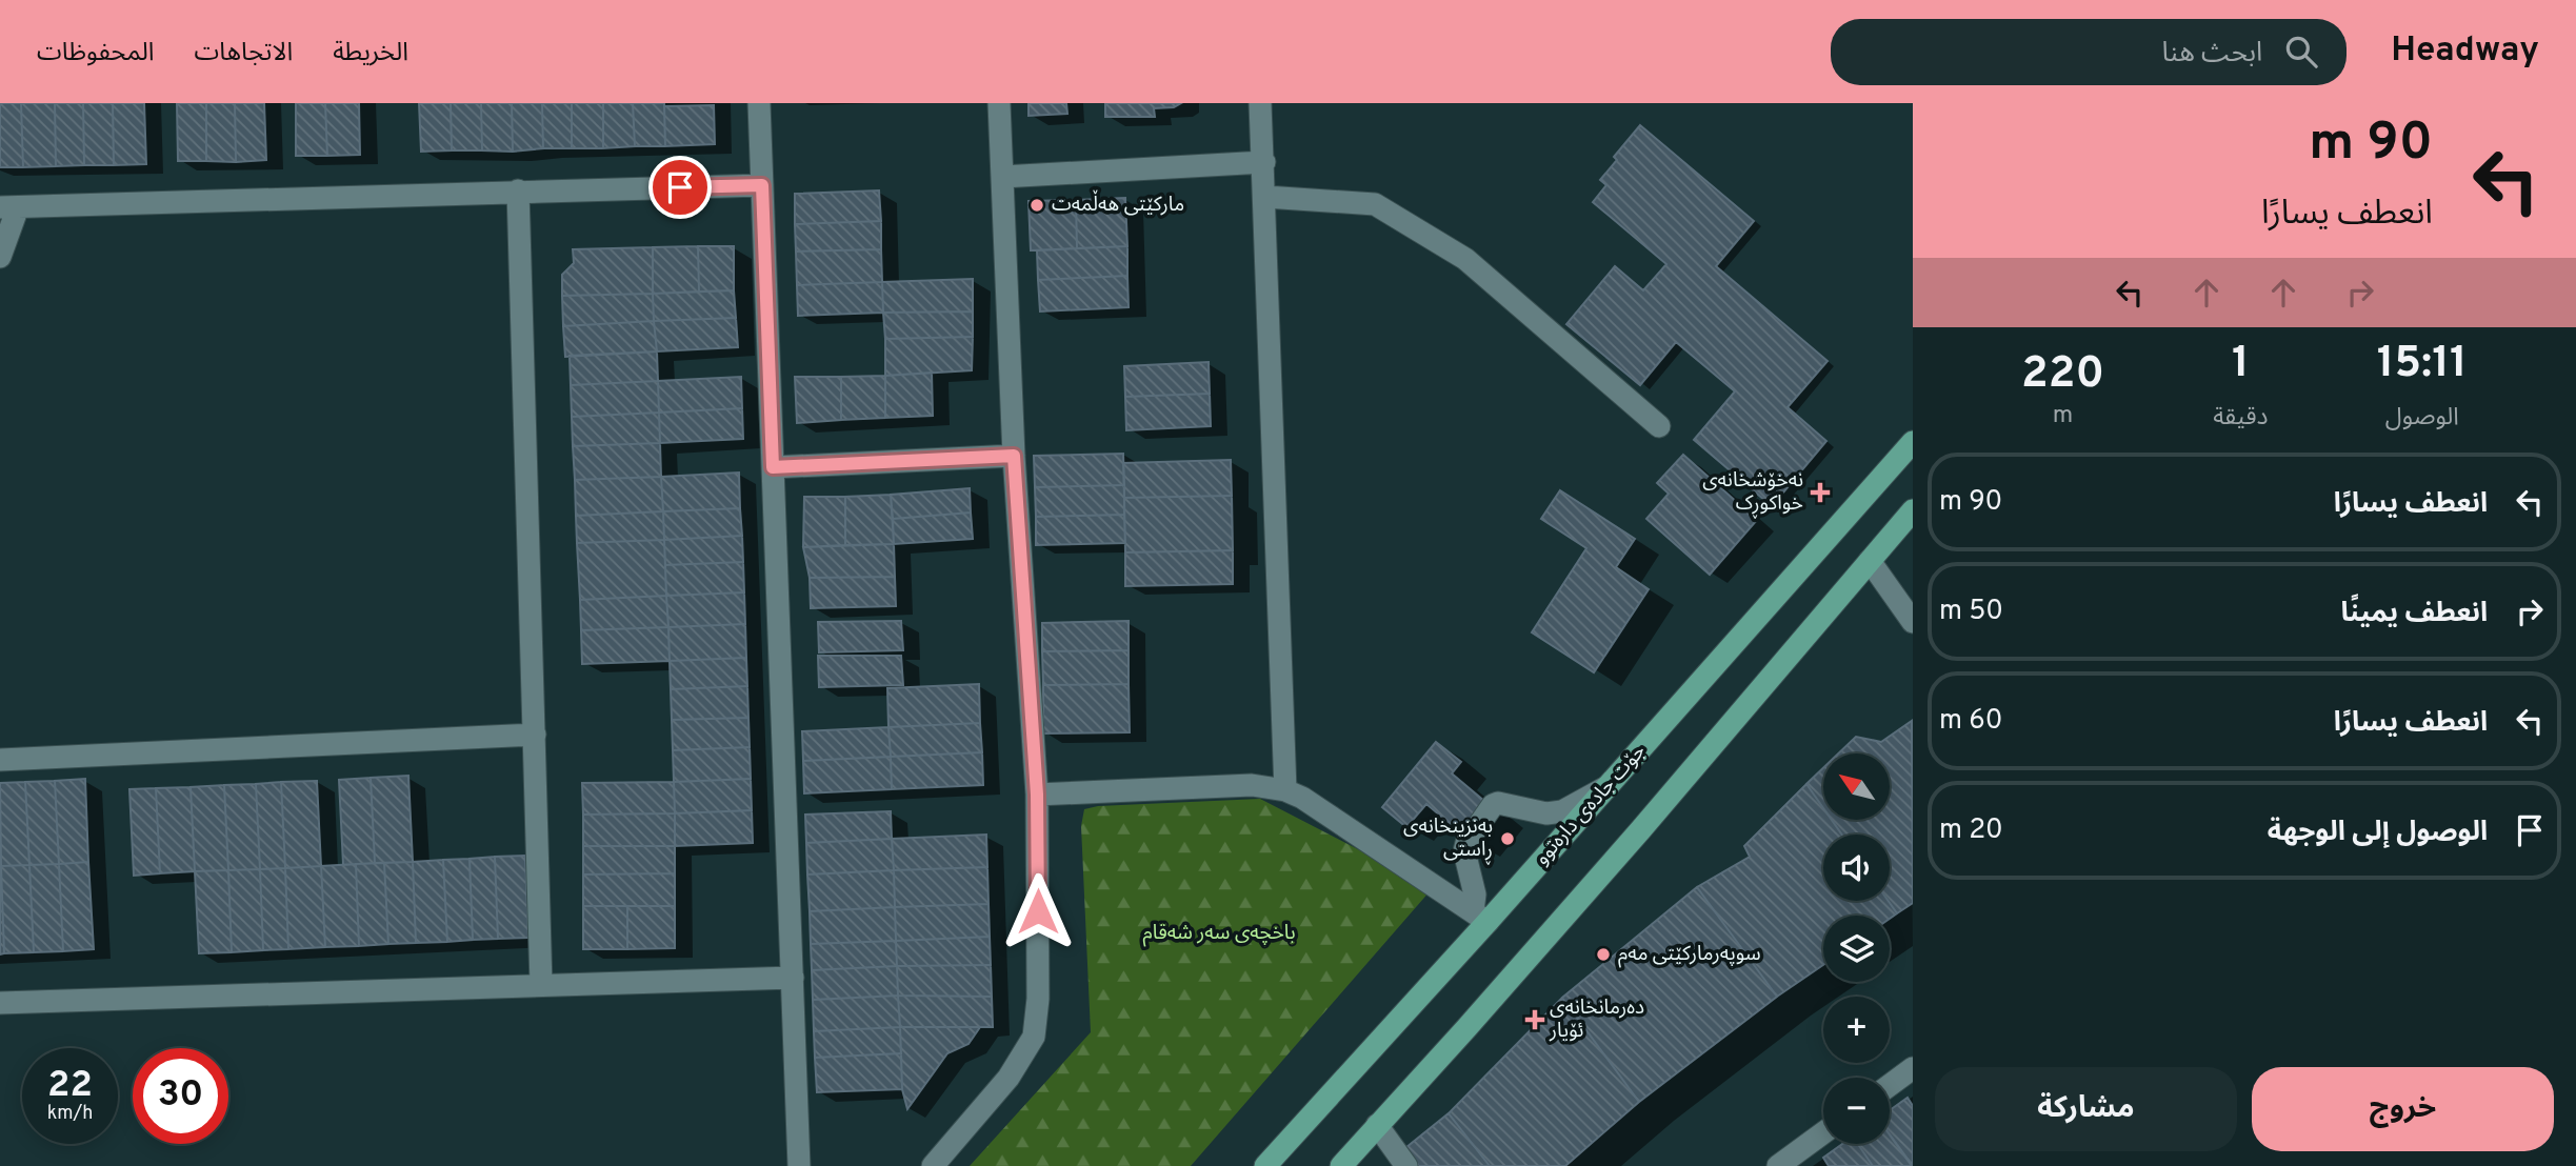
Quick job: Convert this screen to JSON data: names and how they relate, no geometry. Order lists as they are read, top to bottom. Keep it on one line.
{"streets":{"main road":["جۆت جادەی دارەتوو"]},"parks":["باخچەی سەر شەقام"],"places":{"other":["مارکێتی هەڵمەت","بەنزینخانەی ڕاستی","سوپەرمارکێتی مەم"],"health":["نەخۆشخانەی خواکوڕک","دەرمانخانەی ئۆیار"]},"north":"top left","page":{"header":"Headway","search":"ابحث هنا","nav":["الخريطة","الاتجاهات","المحفوظات"],"turn":["90 m","انعطف يسارًا"],"eta":["15:11","الوصول","1","دقيقة","220","m"],"list":[{"name":"انعطف يسارًا","value":"90 m"},{"name":"انعطف يمينًا","value":"50 m"},{"name":"انعطف يسارًا","value":"60 m"},{"name":"الوصول إلى الوجهة","value":"20 m"}],"map_buttons":["+","−"],"speed":"22 km/h","limit":"30","buttons":["خروج","مشاركة"]}}
